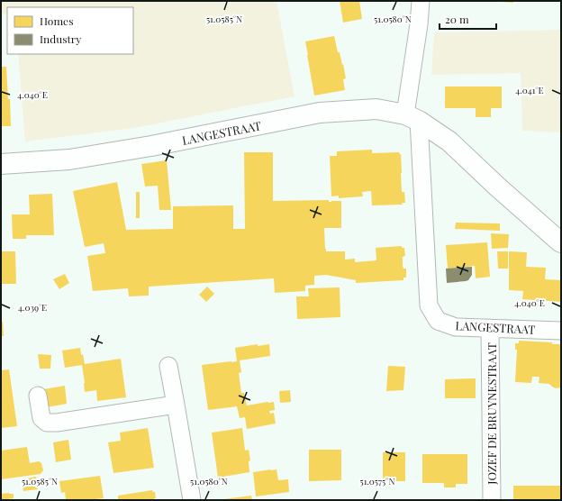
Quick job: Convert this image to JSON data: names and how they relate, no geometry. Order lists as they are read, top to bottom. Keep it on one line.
{"streets":{"street":["LANGESTRAAT","JOZEF DE BRUYNESTRAAT"]},"crossings":[["LANGESTRAAT","JOZEF DE BRUYNESTRAAT"]],"legend":["Homes","Industry"],"scale_bar":"20 m","coordinates":["51.0585°N","51.0580°N","4.041°E","4.040°E","4.039°E","51.0575°N"]}
